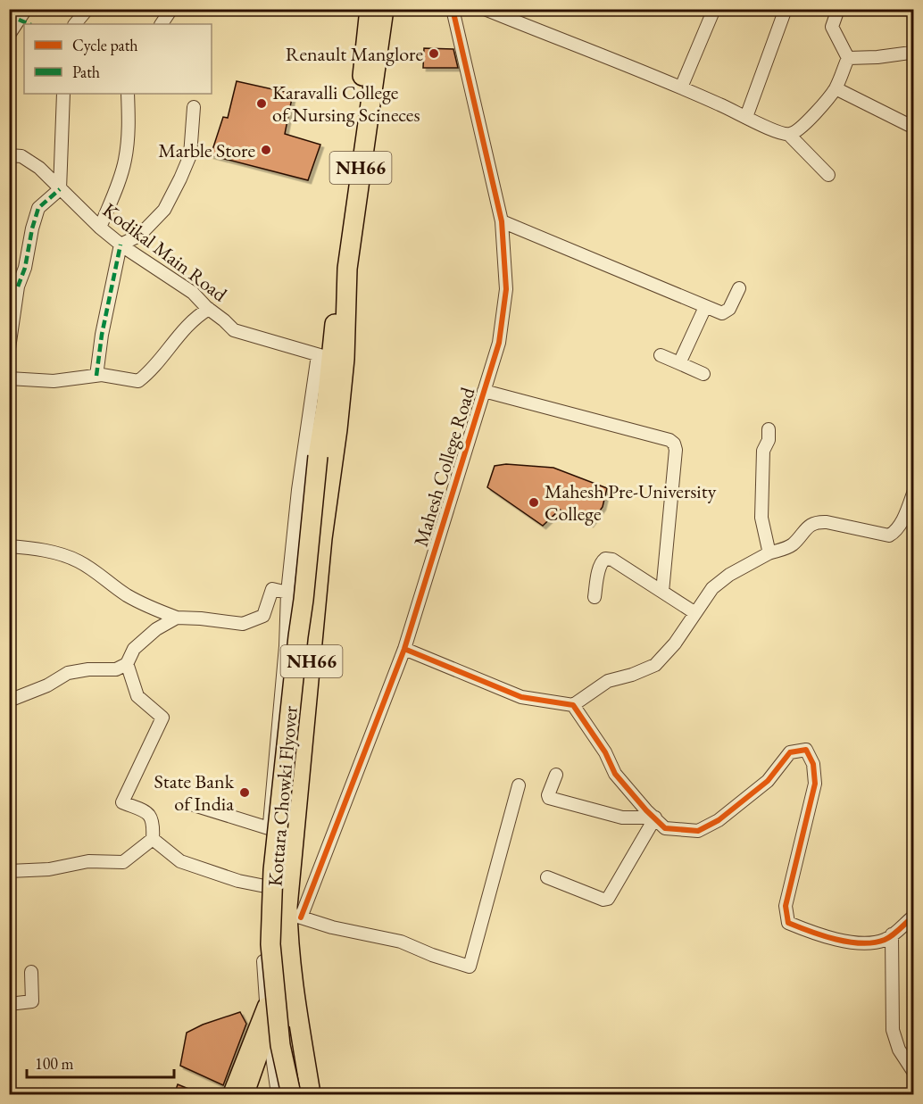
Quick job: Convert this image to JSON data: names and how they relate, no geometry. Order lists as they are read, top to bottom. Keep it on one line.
{"streets":{"highway":["NH66","Kottara Chowki Flyover"],"street":["Kodikal Main Road","Mahesh College Road"]},"crossings":[["NH66","Kodikal Main Road"],["NH66","Mahesh College Road"],["NH66","Kottara Chowki Flyover"],["Kodikal Main Road","Kottara Chowki Flyover"]],"places":["Renault Manglore","Karavalli College of Nursing Scineces","Marble Store","Mahesh Pre-University College","State Bank of India"],"legend":["Cycle path","Path"],"scale_bar":"100 m"}
